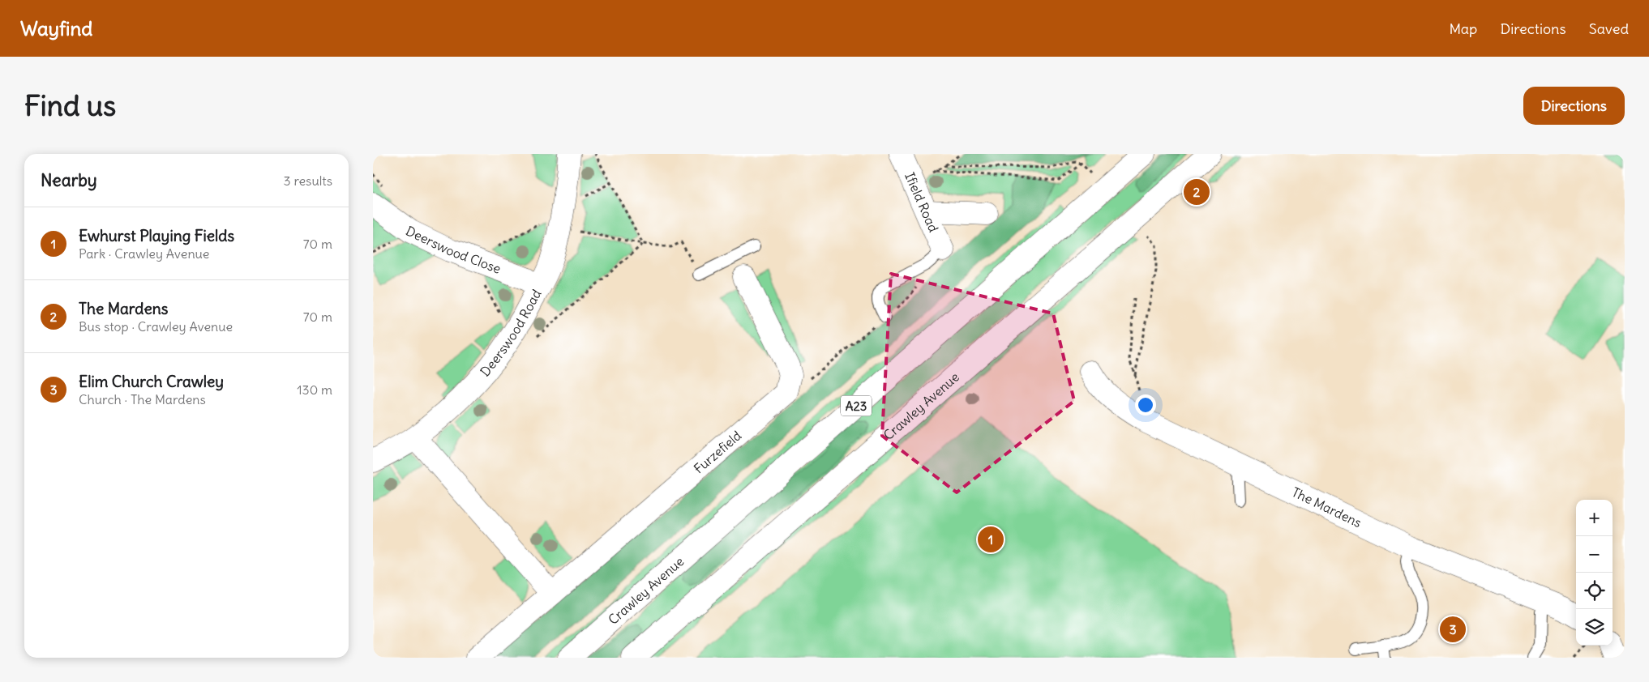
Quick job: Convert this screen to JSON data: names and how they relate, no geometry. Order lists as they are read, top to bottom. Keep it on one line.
{"streets":{"street":["Ifield Road","Deerswood Close","Deerswood Road","A23","Crawley Avenue","Furzefield","The Mardens"]},"crossings":[["Deerswood Close","Deerswood Road"]],"page":{"header":"Wayfind","nav":["Map","Directions","Saved"],"buttons":"Directions","title":"Find us","heading":["Nearby","3 results"],"pins":["2","1","3"],"list":[{"mark":"1","name":"Ewhurst Playing Fields","note":"Park · Crawley Avenue","value":"70 m"},{"mark":"2","name":"The Mardens","note":"Bus stop · Crawley Avenue","value":"70 m"},{"mark":"3","name":"Elim Church Crawley","note":"Church · The Mardens","value":"130 m"}],"map_buttons":["+","−"]}}
